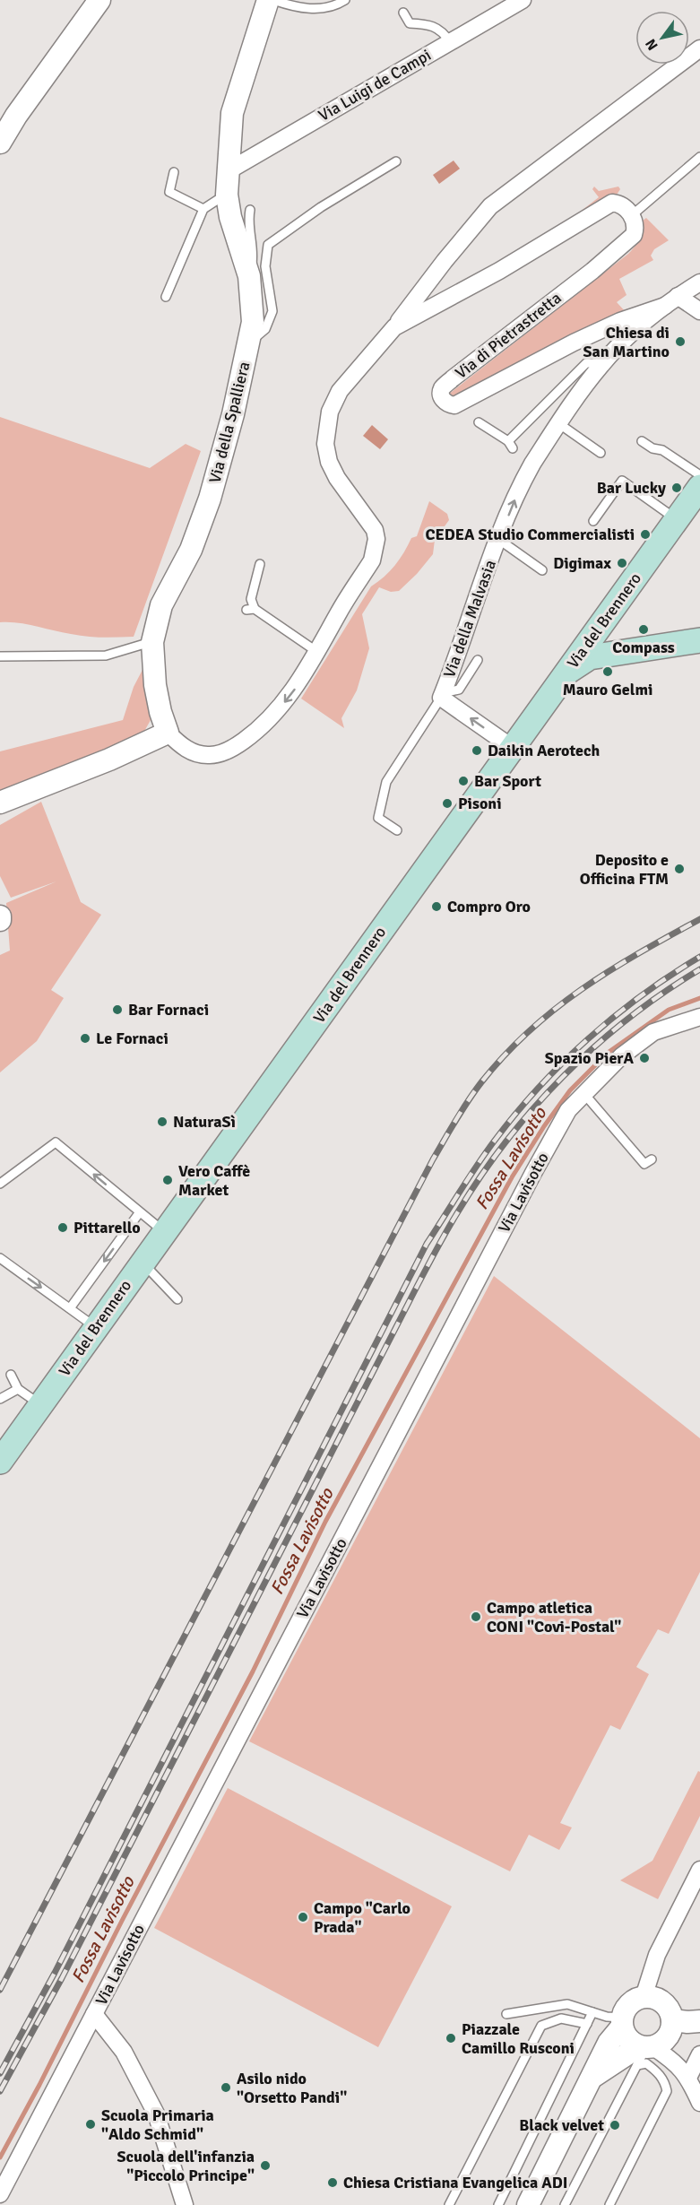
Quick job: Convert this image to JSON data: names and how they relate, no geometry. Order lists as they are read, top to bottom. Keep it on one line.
{"streets":{"main road":["Via del Brennero"],"street":["Via Luigi de Campi","Via di Pietrastretta","Via della Spalliera","Via della Malvasia","Via Lavisotto"]},"crossings":[["Via Luigi de Campi","Via della Spalliera"],["Via di Pietrastretta","Via della Malvasia"],["Via della Malvasia","Via del Brennero"]],"water":["Fossa Lavisotto"],"places":["Chiesa di San Martino","Bar Lucky","CEDEA Studio Commercialisti","Digimax","Compass","Mauro Gelmi","Daikin Aerotech","Bar Sport","Pisoni","Deposito e Officina FTM","Compro Oro","Bar Fornaci","Le Fornaci","Spazio PierA","NaturaSì","Vero Caffè Market","Pittarello","Campo atletica CONI \"Covi-Postal\"","Campo \"Carlo Prada\"","Piazzale Camillo Rusconi","Asilo nido \"Orsetto Pandi\"","Scuola Primaria \"Aldo Schmid\"","Black velvet","Scuola dell'infanzia \"Piccolo Principe\"","Chiesa Cristiana Evangelica ADI"],"north":"bottom left"}
